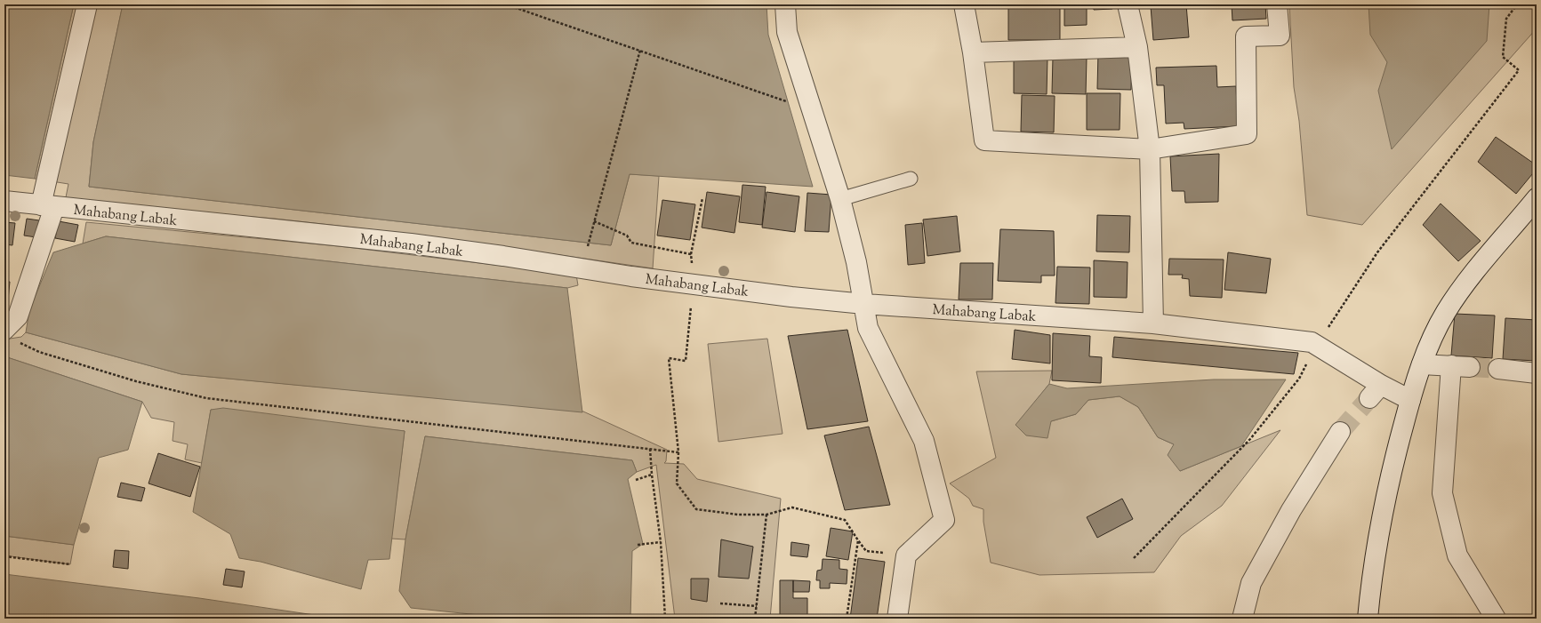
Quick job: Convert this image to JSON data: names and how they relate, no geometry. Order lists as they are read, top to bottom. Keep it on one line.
{"streets":{"street":["Mahabang Labak"]}}
